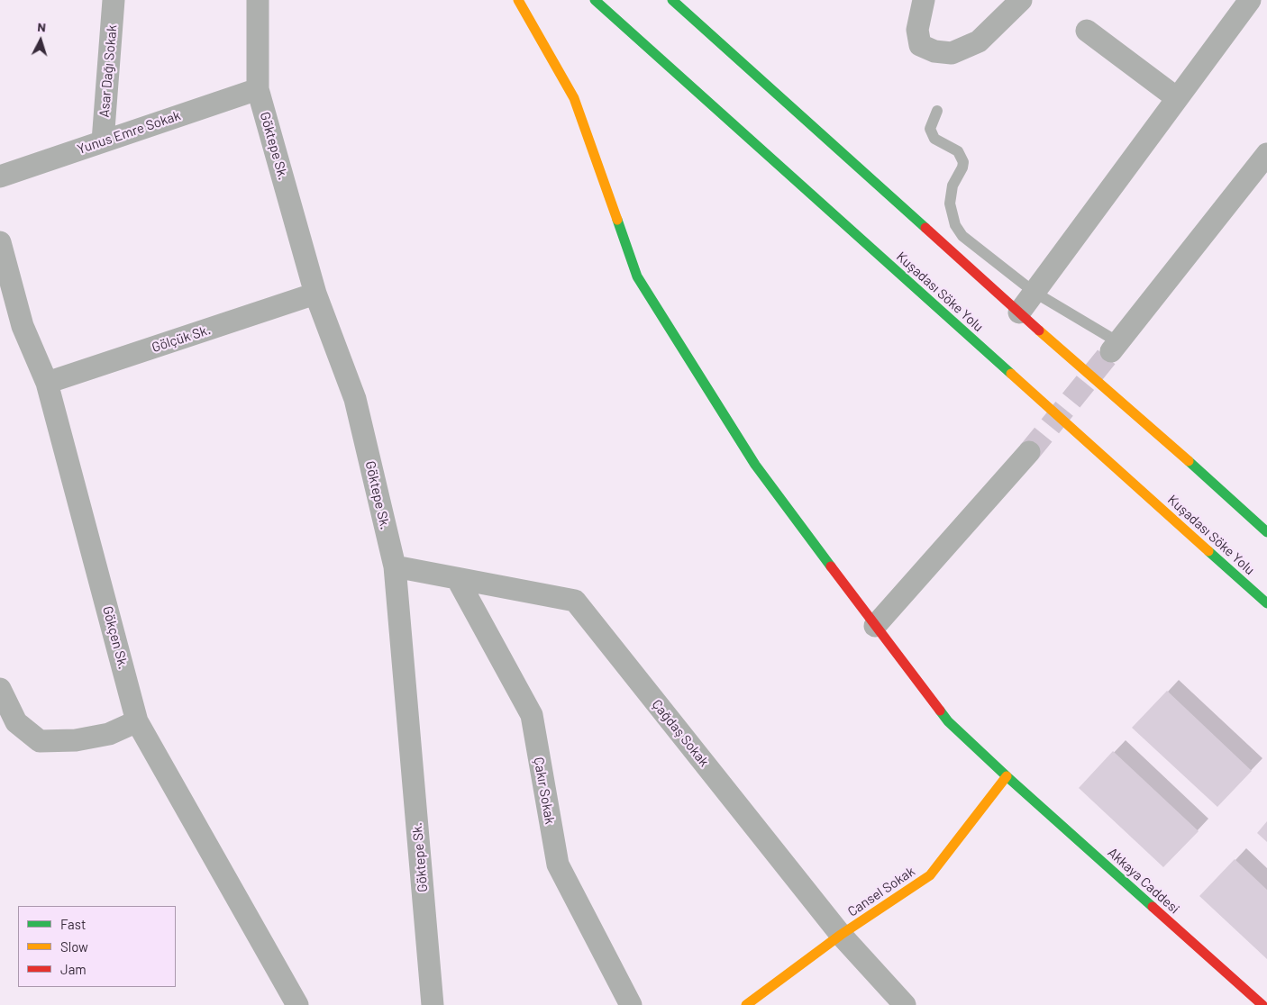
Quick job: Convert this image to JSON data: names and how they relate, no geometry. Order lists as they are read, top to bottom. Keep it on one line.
{"streets":{"main road":["Kuşadası Söke Yolu","Akkaya Caddesi","Cansel Sokak"],"street":["Asar Dağı Sokak","Yunus Emre Sokak","Göktepe Sk.","Gölçük Sk.","Gökçen Sk.","Çağdaş Sokak","Çakır Sokak"]},"crossings":[["Asar Dağı Sokak","Yunus Emre Sokak"],["Yunus Emre Sokak","Göktepe Sk."],["Göktepe Sk.","Gölçük Sk."],["Göktepe Sk.","Çağdaş Sokak"],["Gölçük Sk.","Gökçen Sk."],["Çağdaş Sokak","Çakır Sokak"],["Çağdaş Sokak","Cansel Sokak"],["Akkaya Caddesi","Cansel Sokak"]],"legend":["Fast","Slow","Jam"],"north":"top"}
